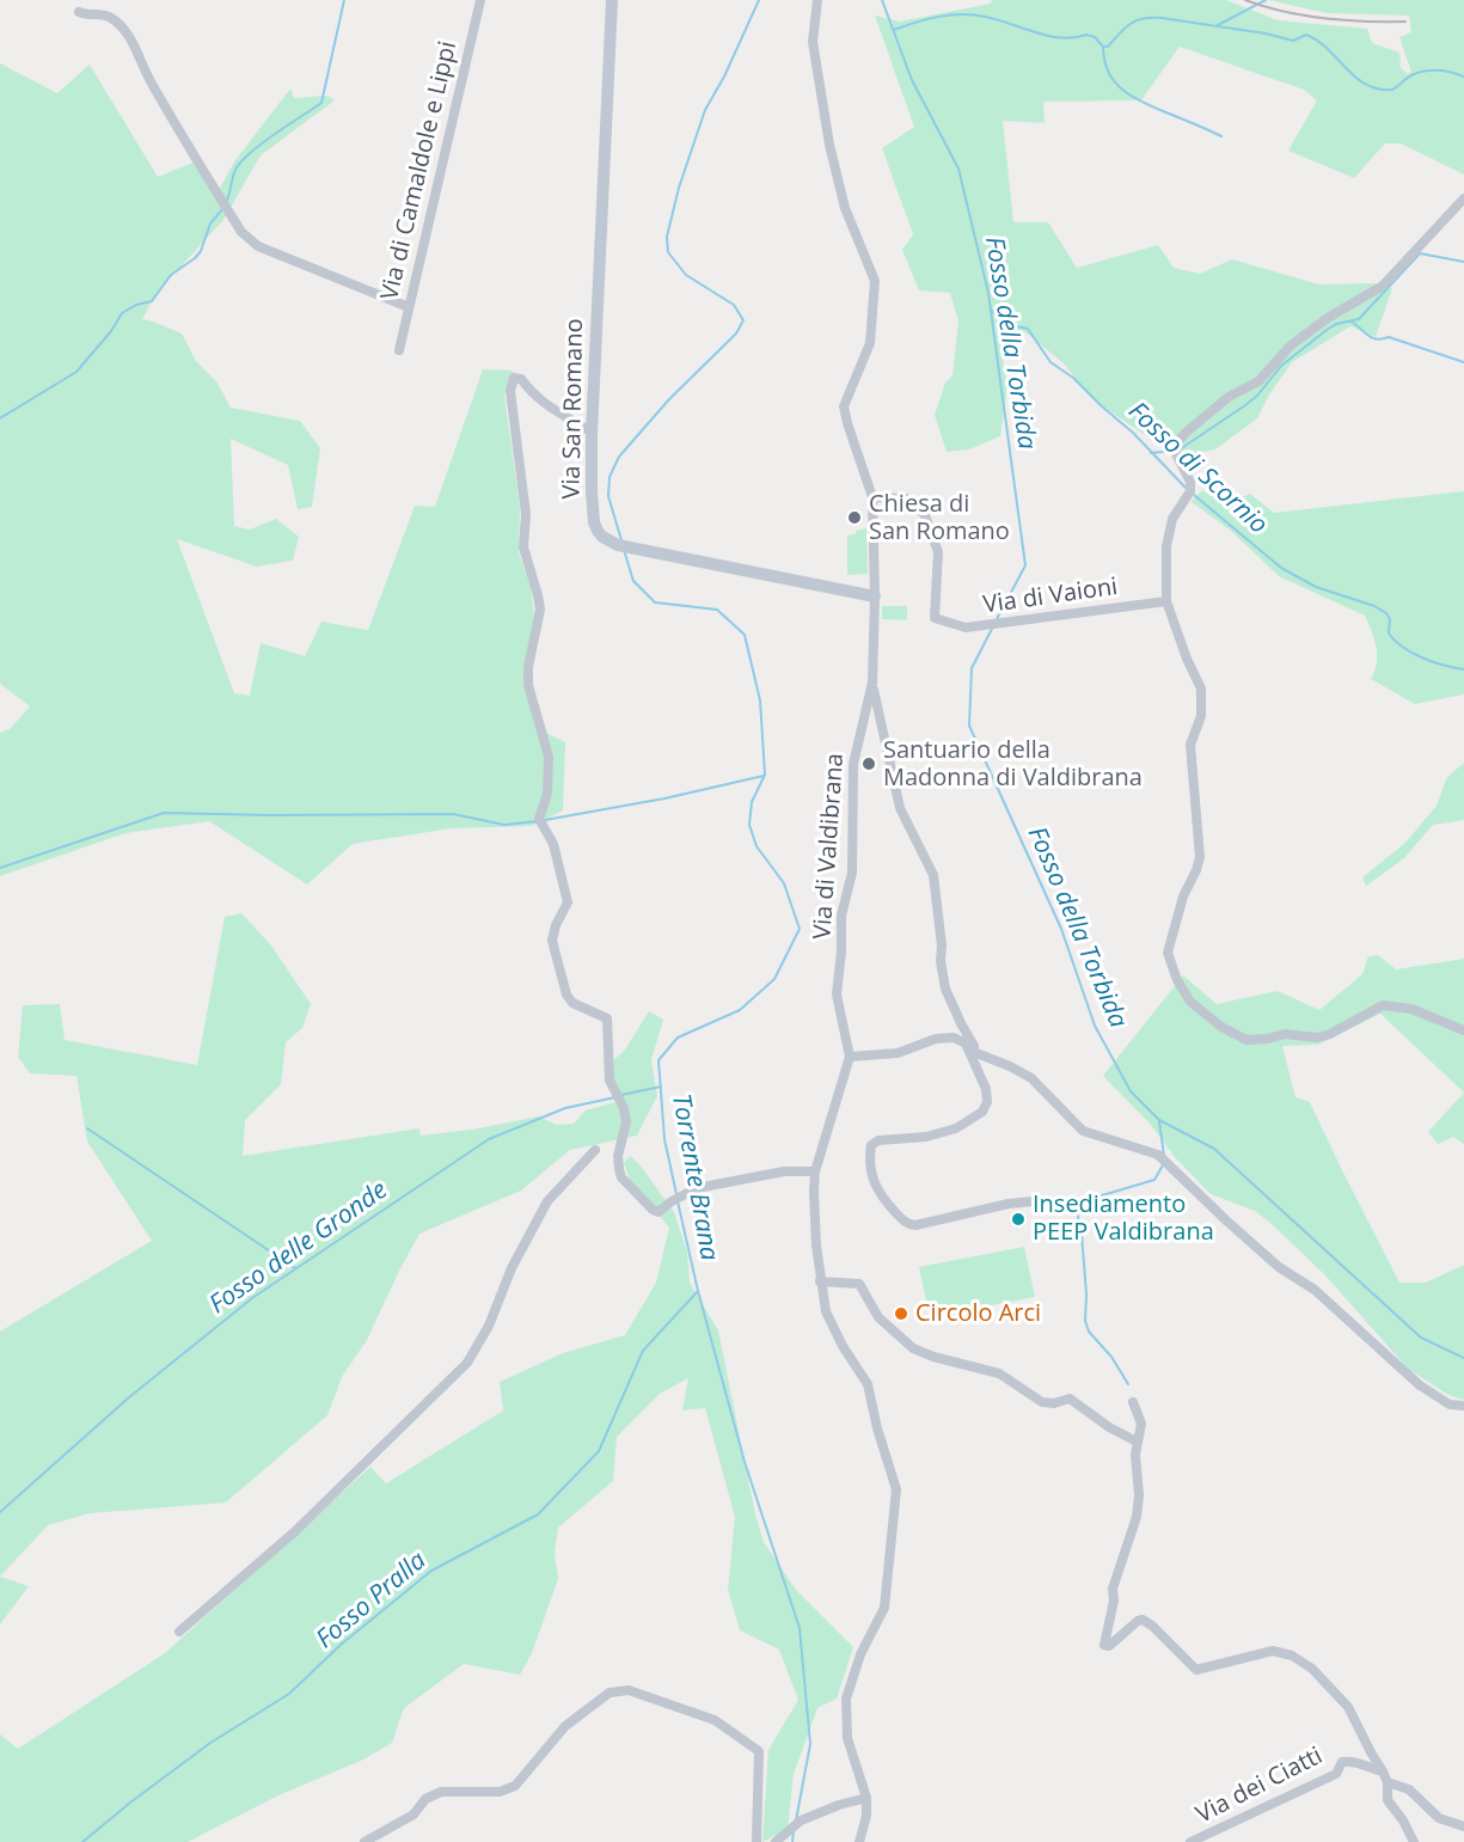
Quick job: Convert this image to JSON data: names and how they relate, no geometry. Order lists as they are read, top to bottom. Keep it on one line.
{"streets":{"street":["Via di Camaldole e Lippi","Via San Romano","Via di Vaioni","Via di Valdibrana","Via dei Ciatti"]},"crossings":[["Via San Romano","Via di Valdibrana"],["Via di Vaioni","Via di Valdibrana"]],"water":["Fosso della Torbida","Fosso di Scornio","Torrente Brana","Fosso delle Gronde","Fosso Pralla"],"places":["Chiesa di San Romano","Santuario della Madonna di Valdibrana","Insediamento PEEP Valdibrana","Circolo Arci"]}
